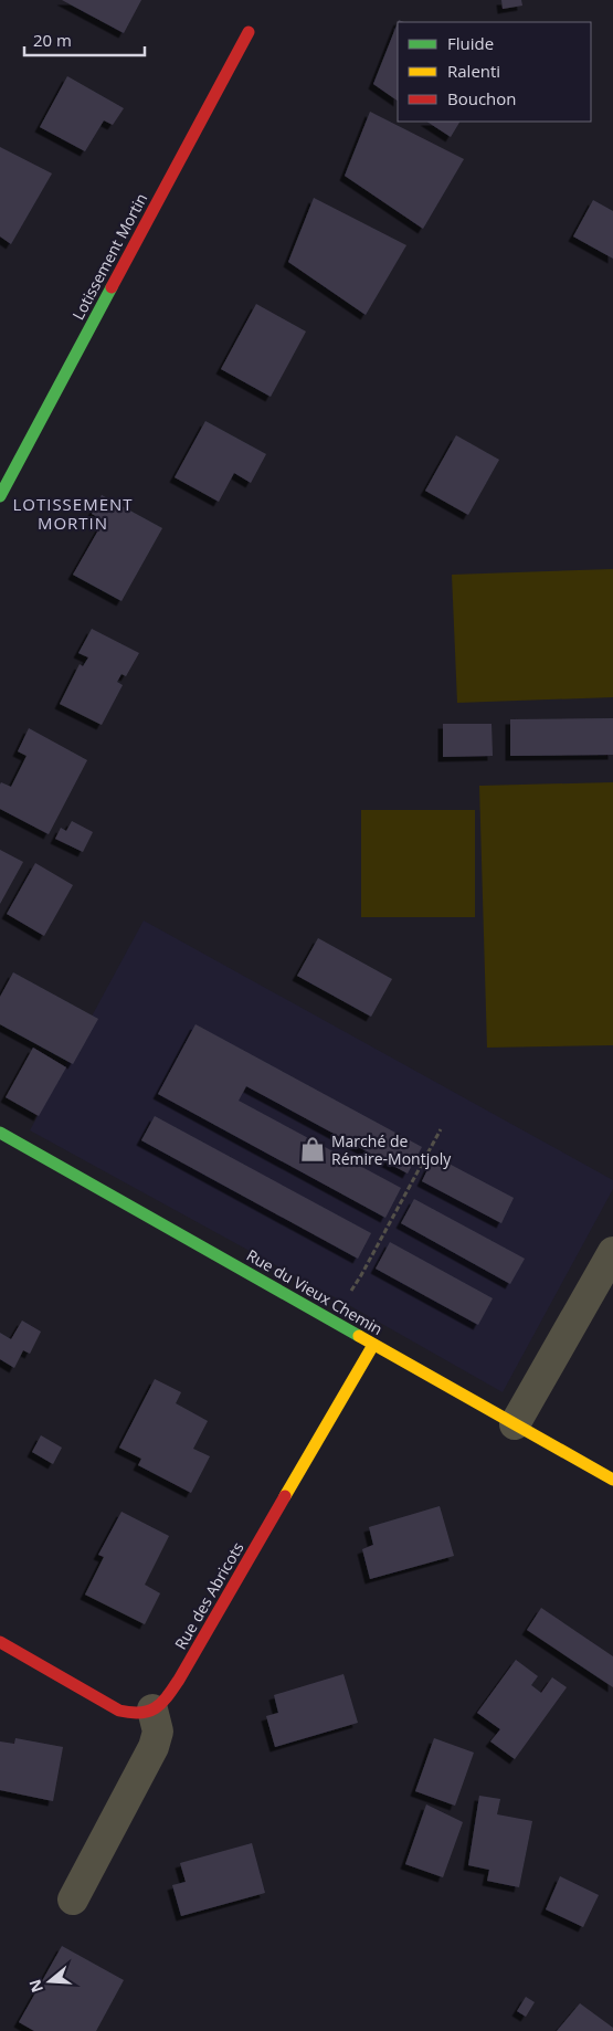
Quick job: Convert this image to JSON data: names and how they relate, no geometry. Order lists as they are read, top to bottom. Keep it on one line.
{"streets":{"street":["Lotissement Mortin","Rue du Vieux Chemin","Rue des Abricots"]},"crossings":[["Rue du Vieux Chemin","Rue des Abricots"]],"districts":["LOTISSEMENT MORTIN"],"places":{"shop":["Marché de Rémire-Montjoly"]},"legend":["Fluide","Ralenti","Bouchon"],"scale_bar":"20 m","north":"left"}
